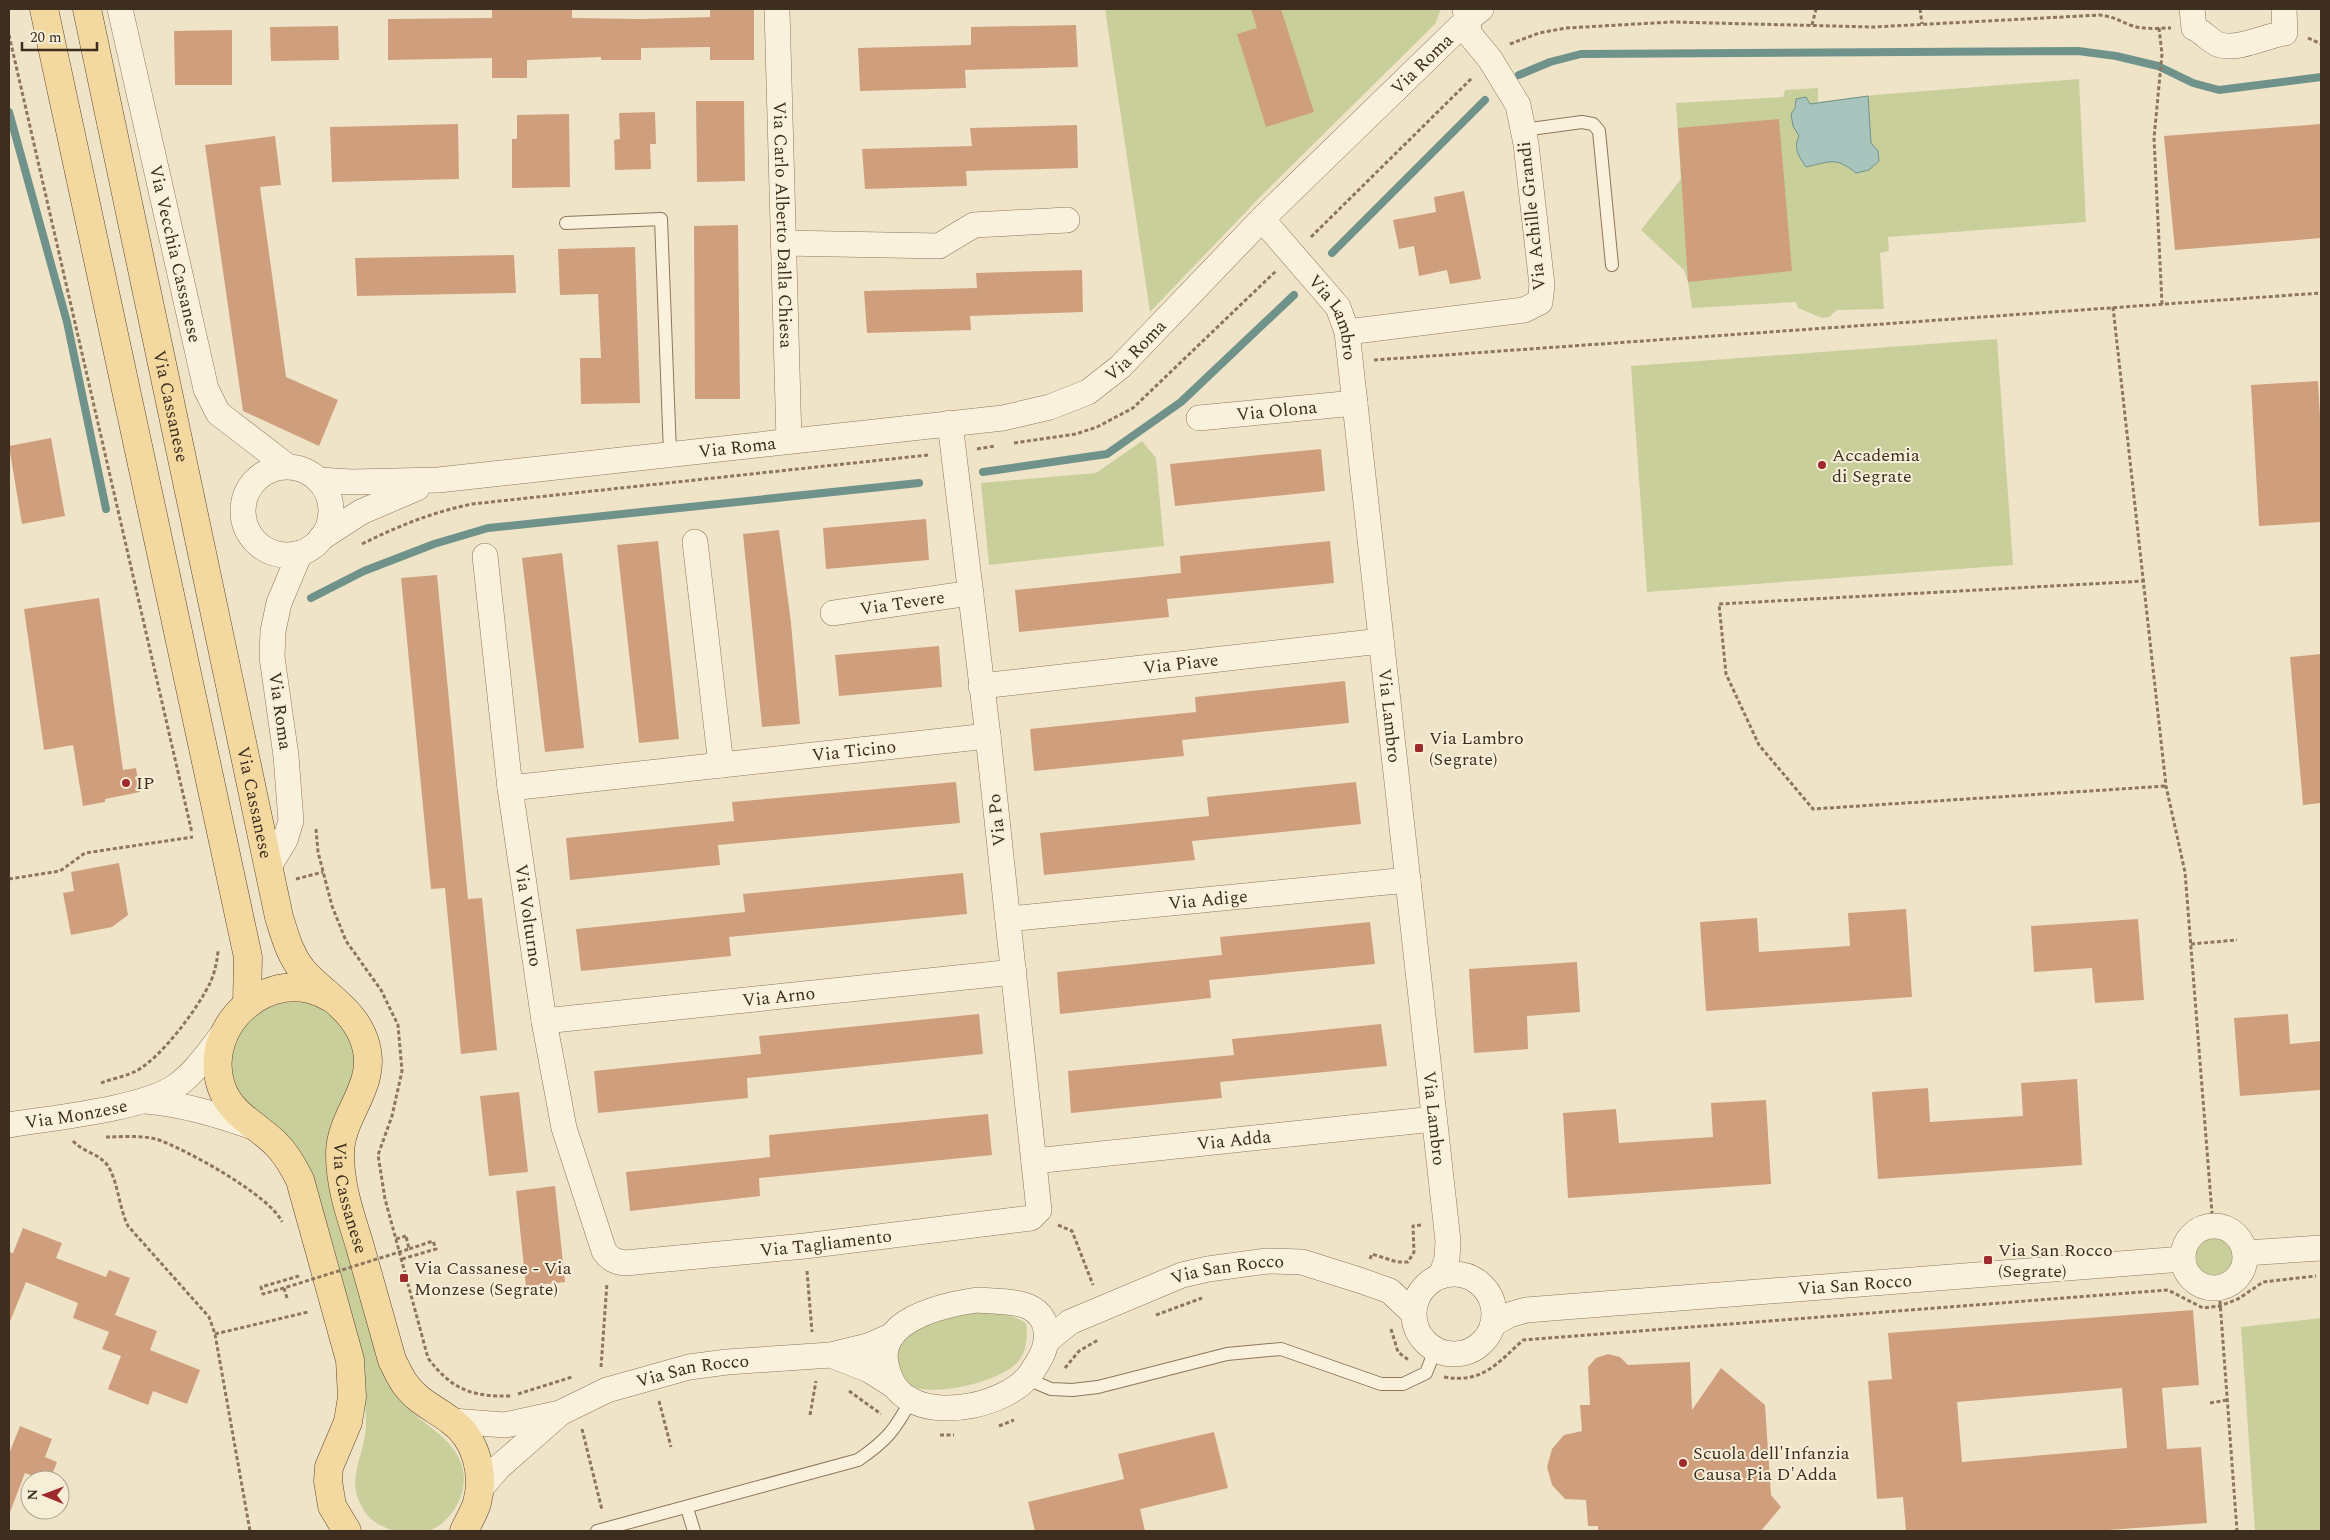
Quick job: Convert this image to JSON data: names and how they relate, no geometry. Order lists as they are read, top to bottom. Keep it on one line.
{"streets":{"main road":["Via Cassanese"],"street":["Via Roma","Via Achille Grandi","Via Carlo Alberto Dalla Chiesa","Via Vecchia Cassanese","Via Lambro","Via Olona","Via Tevere","Via Piave","Via Ticino","Via Po","Via Adige","Via Volturno","Via Arno","Via Monzese","Via Adda","Via Tagliamento","Via San Rocco"]},"crossings":[["Via Roma","Via Achille Grandi"],["Via Roma","Via Carlo Alberto Dalla Chiesa"],["Via Roma","Via Vecchia Cassanese"],["Via Roma","Via Lambro"],["Via Roma","Via Cassanese"],["Via Roma","Via Po"],["Via Achille Grandi","Via Lambro"],["Via Lambro","Via Olona"],["Via Lambro","Via Piave"],["Via Lambro","Via Adige"],["Via Lambro","Via Adda"],["Via Lambro","Via San Rocco"],["Via Cassanese","Via San Rocco"],["Via Tevere","Via Po"],["Via Piave","Via Po"],["Via Ticino","Via Po"],["Via Ticino","Via Volturno"],["Via Po","Via Adige"],["Via Po","Via Arno"],["Via Po","Via Adda"],["Via Po","Via Tagliamento"],["Via Volturno","Via Arno"],["Via Volturno","Via Tagliamento"]],"places":{"other":["Accademia di Segrate","IP","Scuola dell'Infanzia Causa Pia D'Adda"],"transit":["Via Lambro (Segrate)","Via San Rocco (Segrate)","Via Cassanese - Via Monzese (Segrate)"]},"scale_bar":"20 m","north":"left"}
